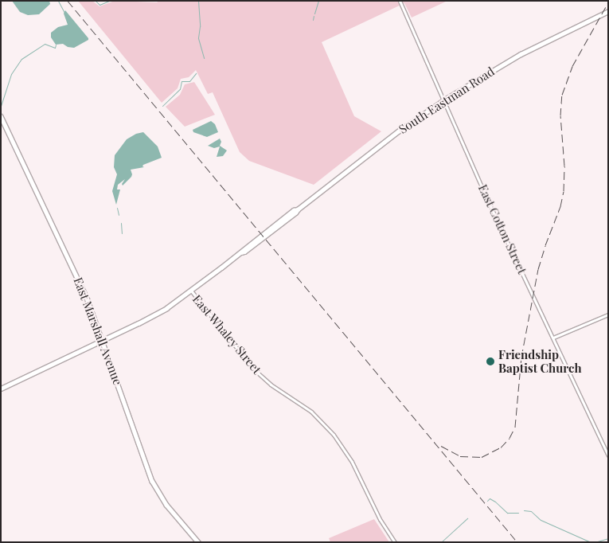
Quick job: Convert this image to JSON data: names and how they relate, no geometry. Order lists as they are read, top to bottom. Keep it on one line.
{"streets":{"main road":["South Eastman Road","East Marshall Avenue"],"street":["East Cotton Street","East Whaley Street"]},"crossings":[["South Eastman Road","East Cotton Street"],["South Eastman Road","East Marshall Avenue"],["South Eastman Road","East Whaley Street"]],"places":["Friendship Baptist Church"]}
